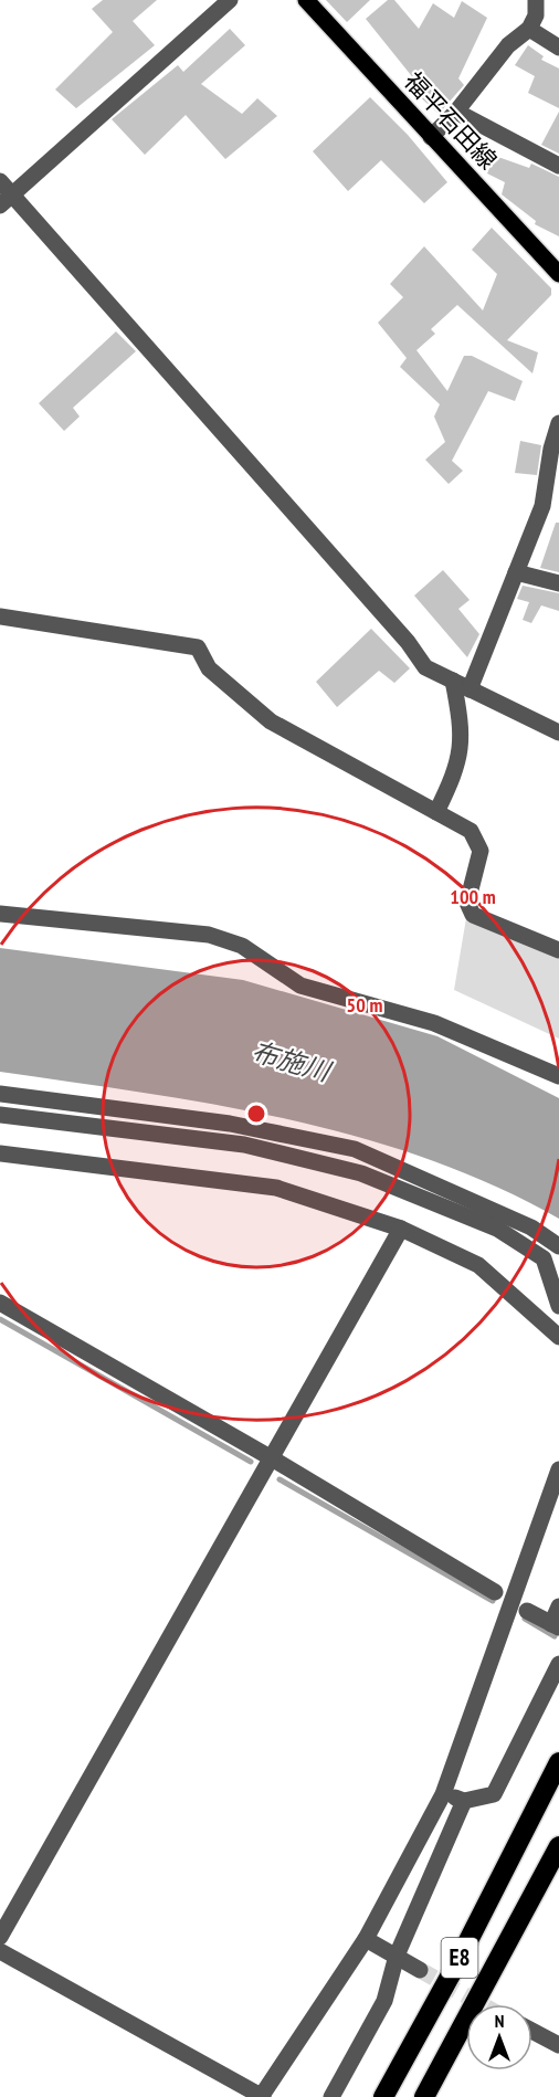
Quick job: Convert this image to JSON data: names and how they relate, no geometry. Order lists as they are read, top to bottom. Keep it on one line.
{"streets":{"highway":["E8"],"main road":["福平石田線"]},"water":["布施川"],"north":"top","rings":["100 m","50 m"]}
